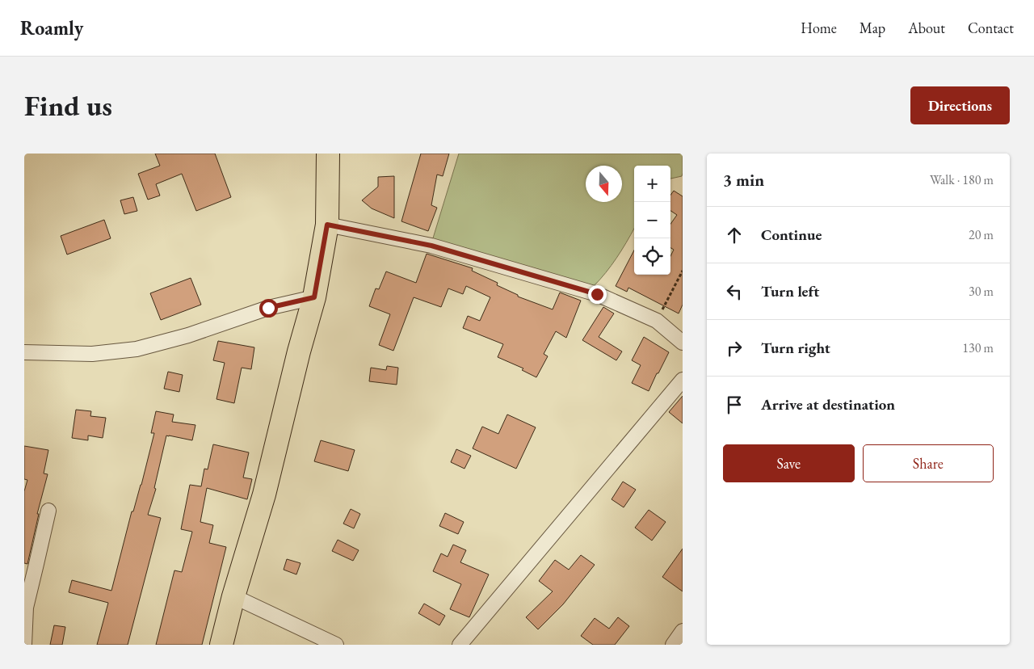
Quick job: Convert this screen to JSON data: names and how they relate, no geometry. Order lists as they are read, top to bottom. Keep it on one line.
{"north":"bottom","page":{"header":"Roamly","nav":["Home","Map","About","Contact"],"buttons":["Directions",["Save","Share"]],"title":"Find us","heading":["3 min","Walk · 180 m"],"map_buttons":["+","−"],"list":[["Continue","20 m"],["Turn left","30 m"],["Turn right","130 m"],"Arrive at destination"]}}
